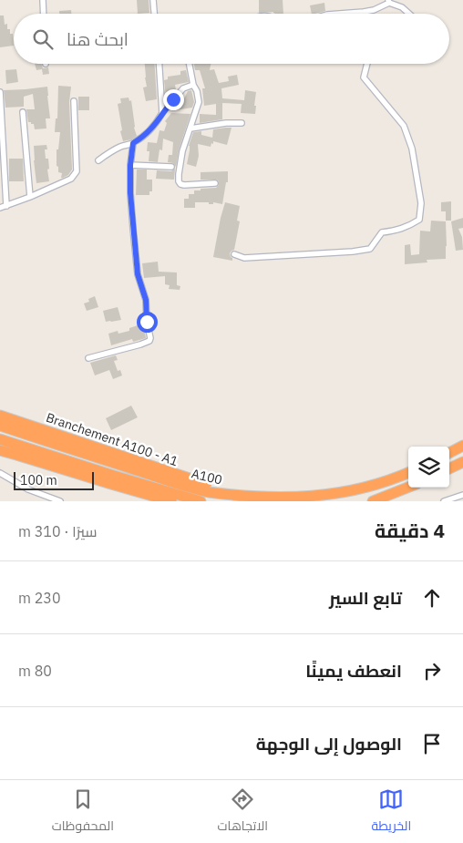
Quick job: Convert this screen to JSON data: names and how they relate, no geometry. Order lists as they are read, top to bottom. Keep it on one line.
{"streets":{"highway":["Branchement A100 - A1","A100"]},"crossings":[["Branchement A100 - A1","A100"]],"scale_bar":"100 m","page":{"search":"ابحث هنا","scale":"100 m","heading":["4 دقيقة","سيرًا · 310 m"],"list":[["تابع السير","230 m"],["انعطف يمينًا","80 m"],"الوصول إلى الوجهة"],"nav":["الخريطة","الاتجاهات","المحفوظات"]}}
